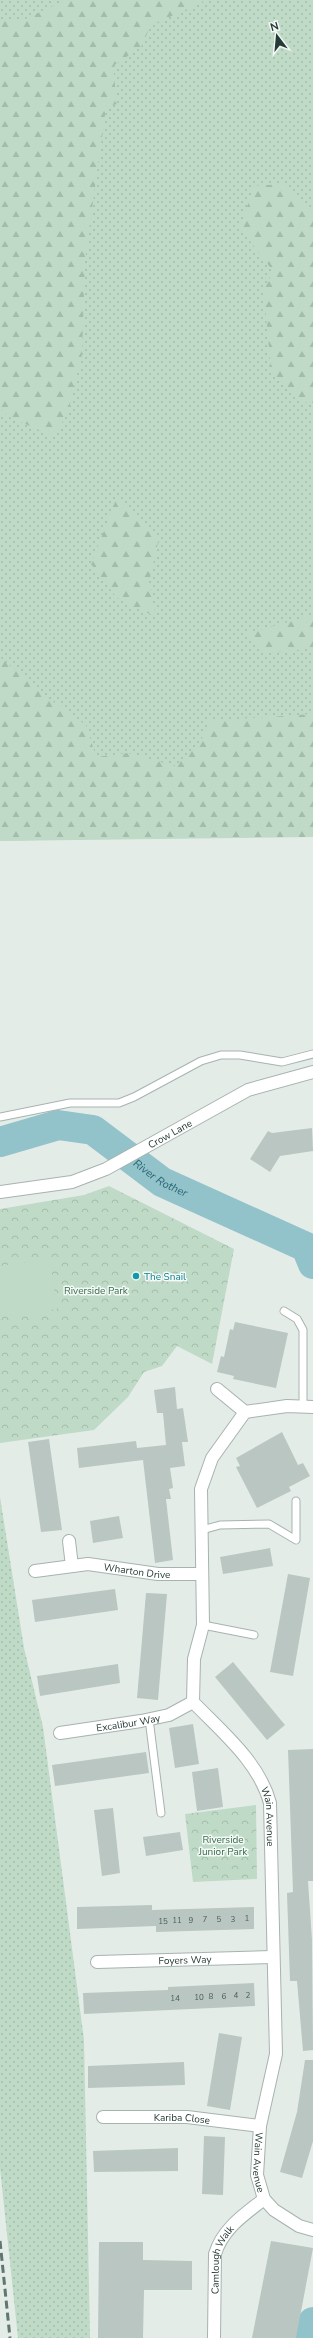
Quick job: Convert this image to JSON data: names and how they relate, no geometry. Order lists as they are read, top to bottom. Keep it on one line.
{"streets":{"street":["Crow Lane","Wharton Drive","Excalibur Way","Wain Avenue","Foyers Way","Kariba Close","Camlough Walk"]},"crossings":[["Excalibur Way","Wain Avenue"],["Wain Avenue","Foyers Way"],["Wain Avenue","Kariba Close"],["Wain Avenue","Camlough Walk"]],"water":["River Rother"],"parks":["Riverside Park","Riverside Junior Park"],"places":["The Snail"],"house_numbers":["1","7","5","3","11","9","15","4","2","8","6","10","14"],"north":"top"}
